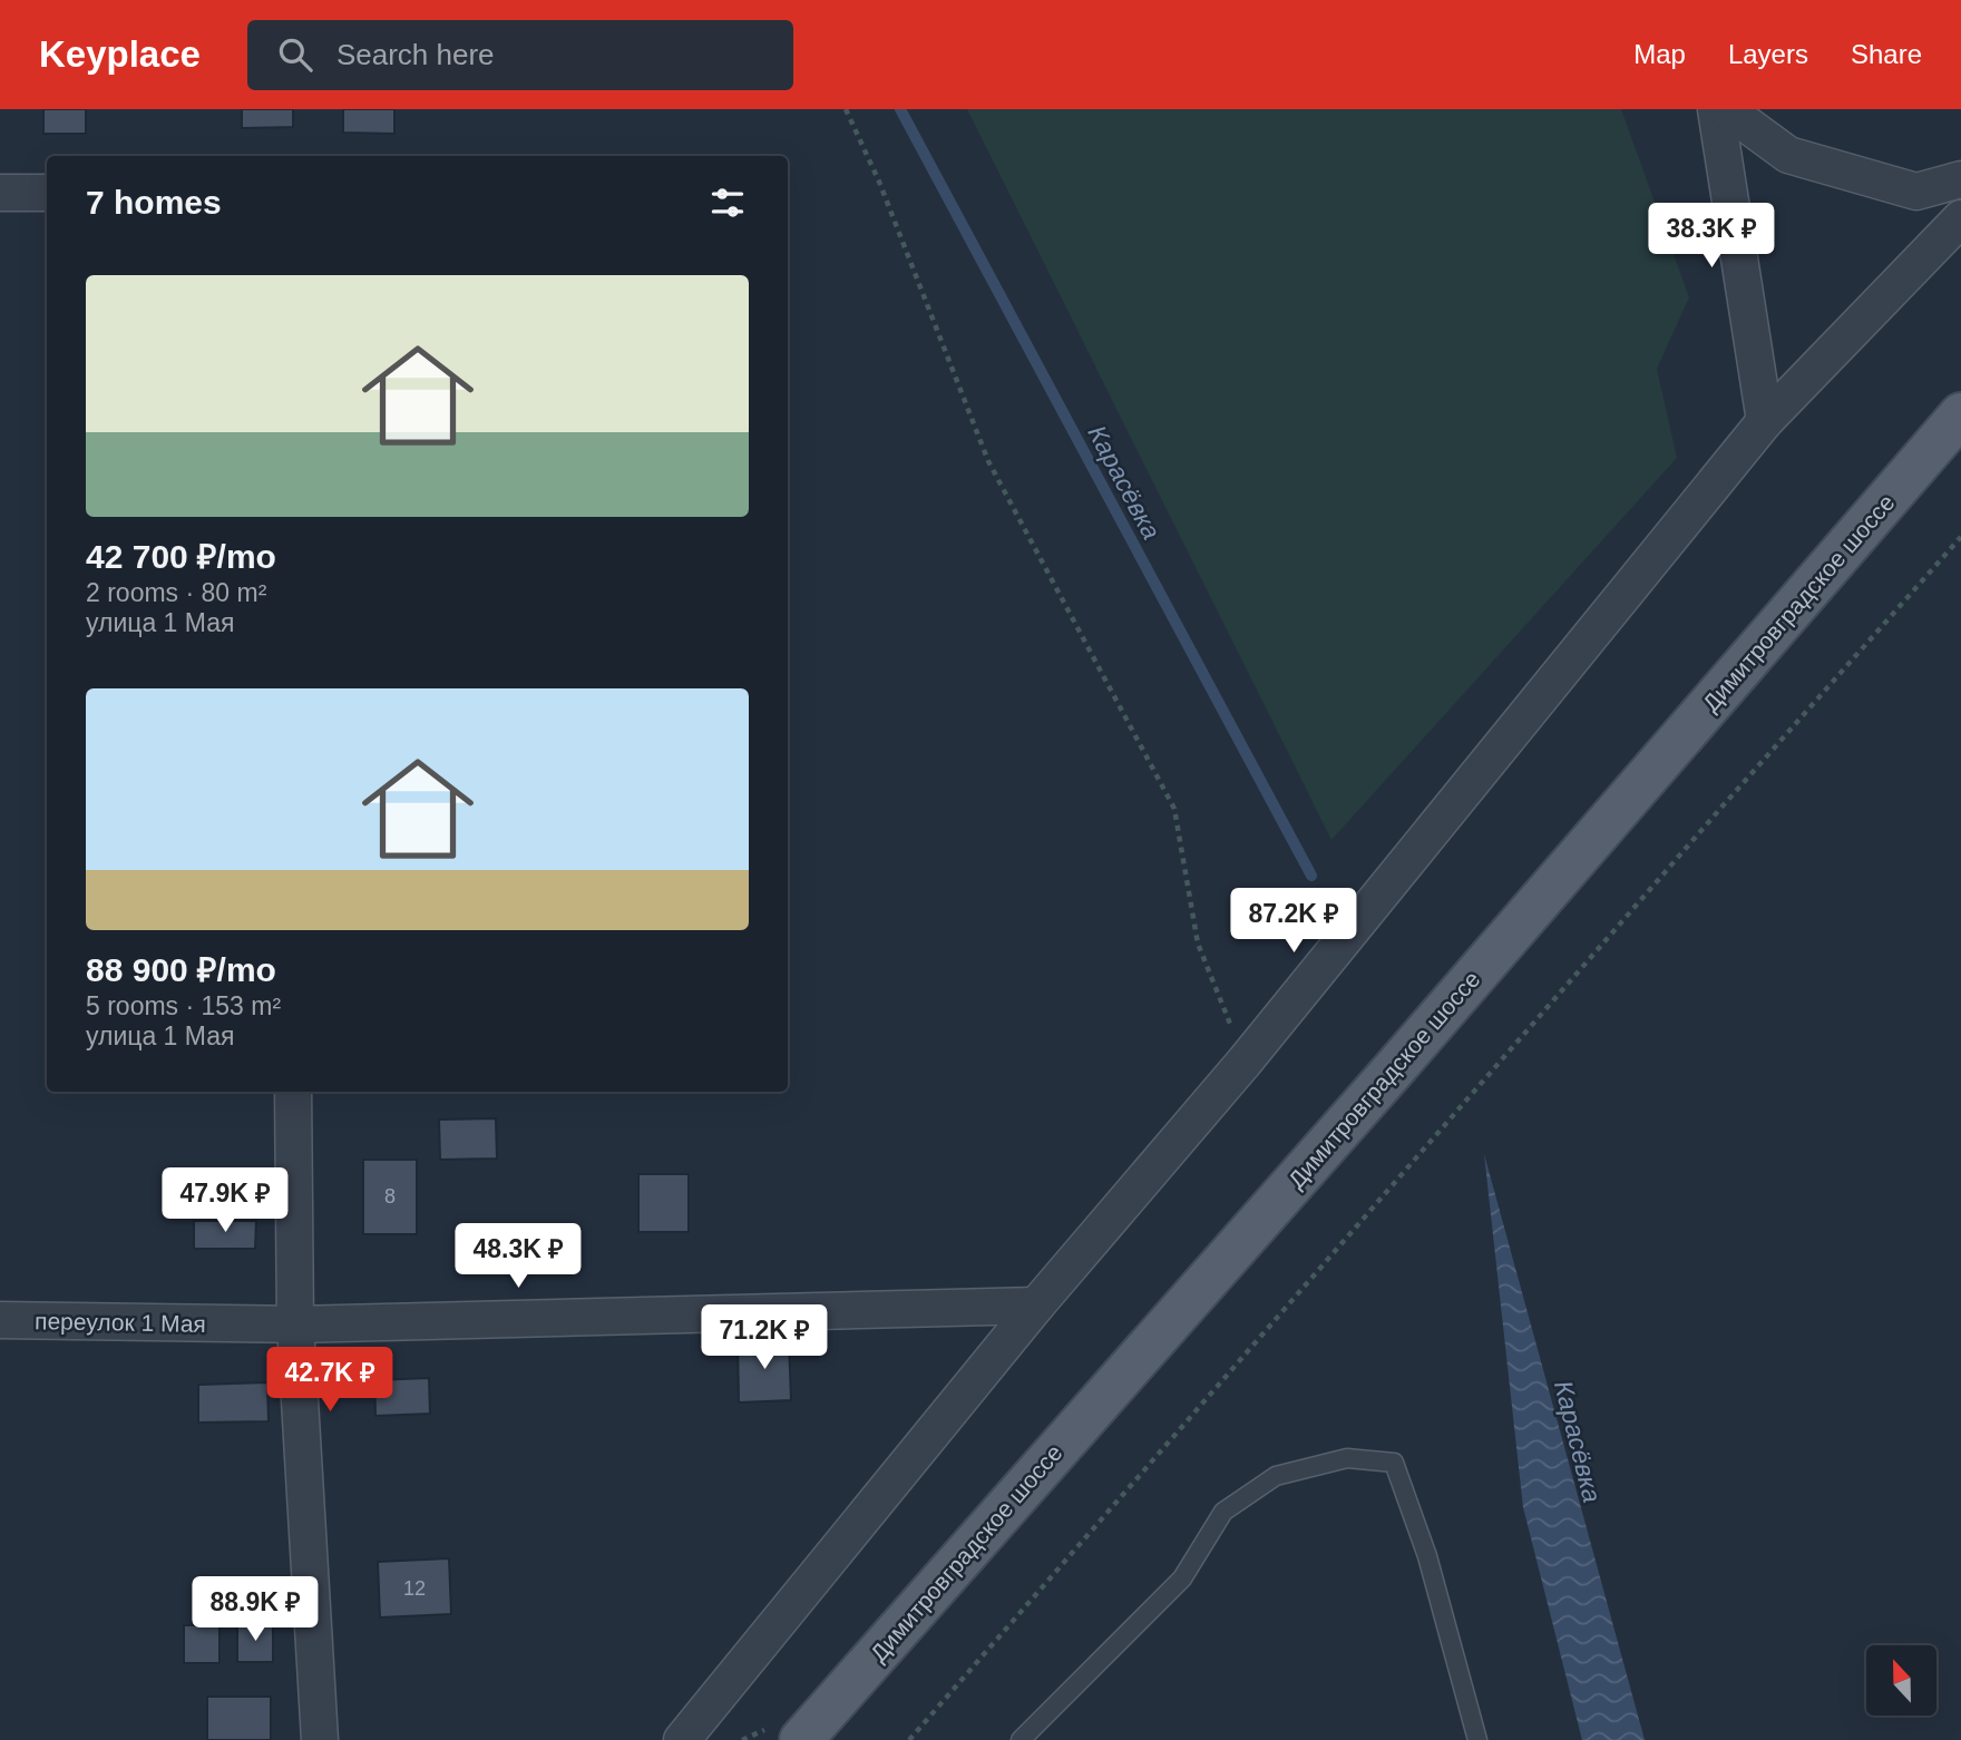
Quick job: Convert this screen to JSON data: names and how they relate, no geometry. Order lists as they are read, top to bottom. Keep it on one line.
{"streets":{"main road":["Димитровградское шоссе"],"street":["переулок 1 Мая"]},"water":["Карасёвка"],"house_numbers":["8","12"],"north":"top","page":{"header":"Keyplace","search":"Search here","nav":["Map","Layers","Share"],"heading":"7 homes","price":["38.3K ₽","87.2K ₽","47.9K ₽","48.3K ₽","71.2K ₽","42.7K ₽","88.9K ₽"],"list":[{"name":"42 700 ₽/mo","note":"2 rooms · 80 m² · улица 1 Мая"},{"name":"88 900 ₽/mo","note":"5 rooms · 153 m² · улица 1 Мая"}]}}
